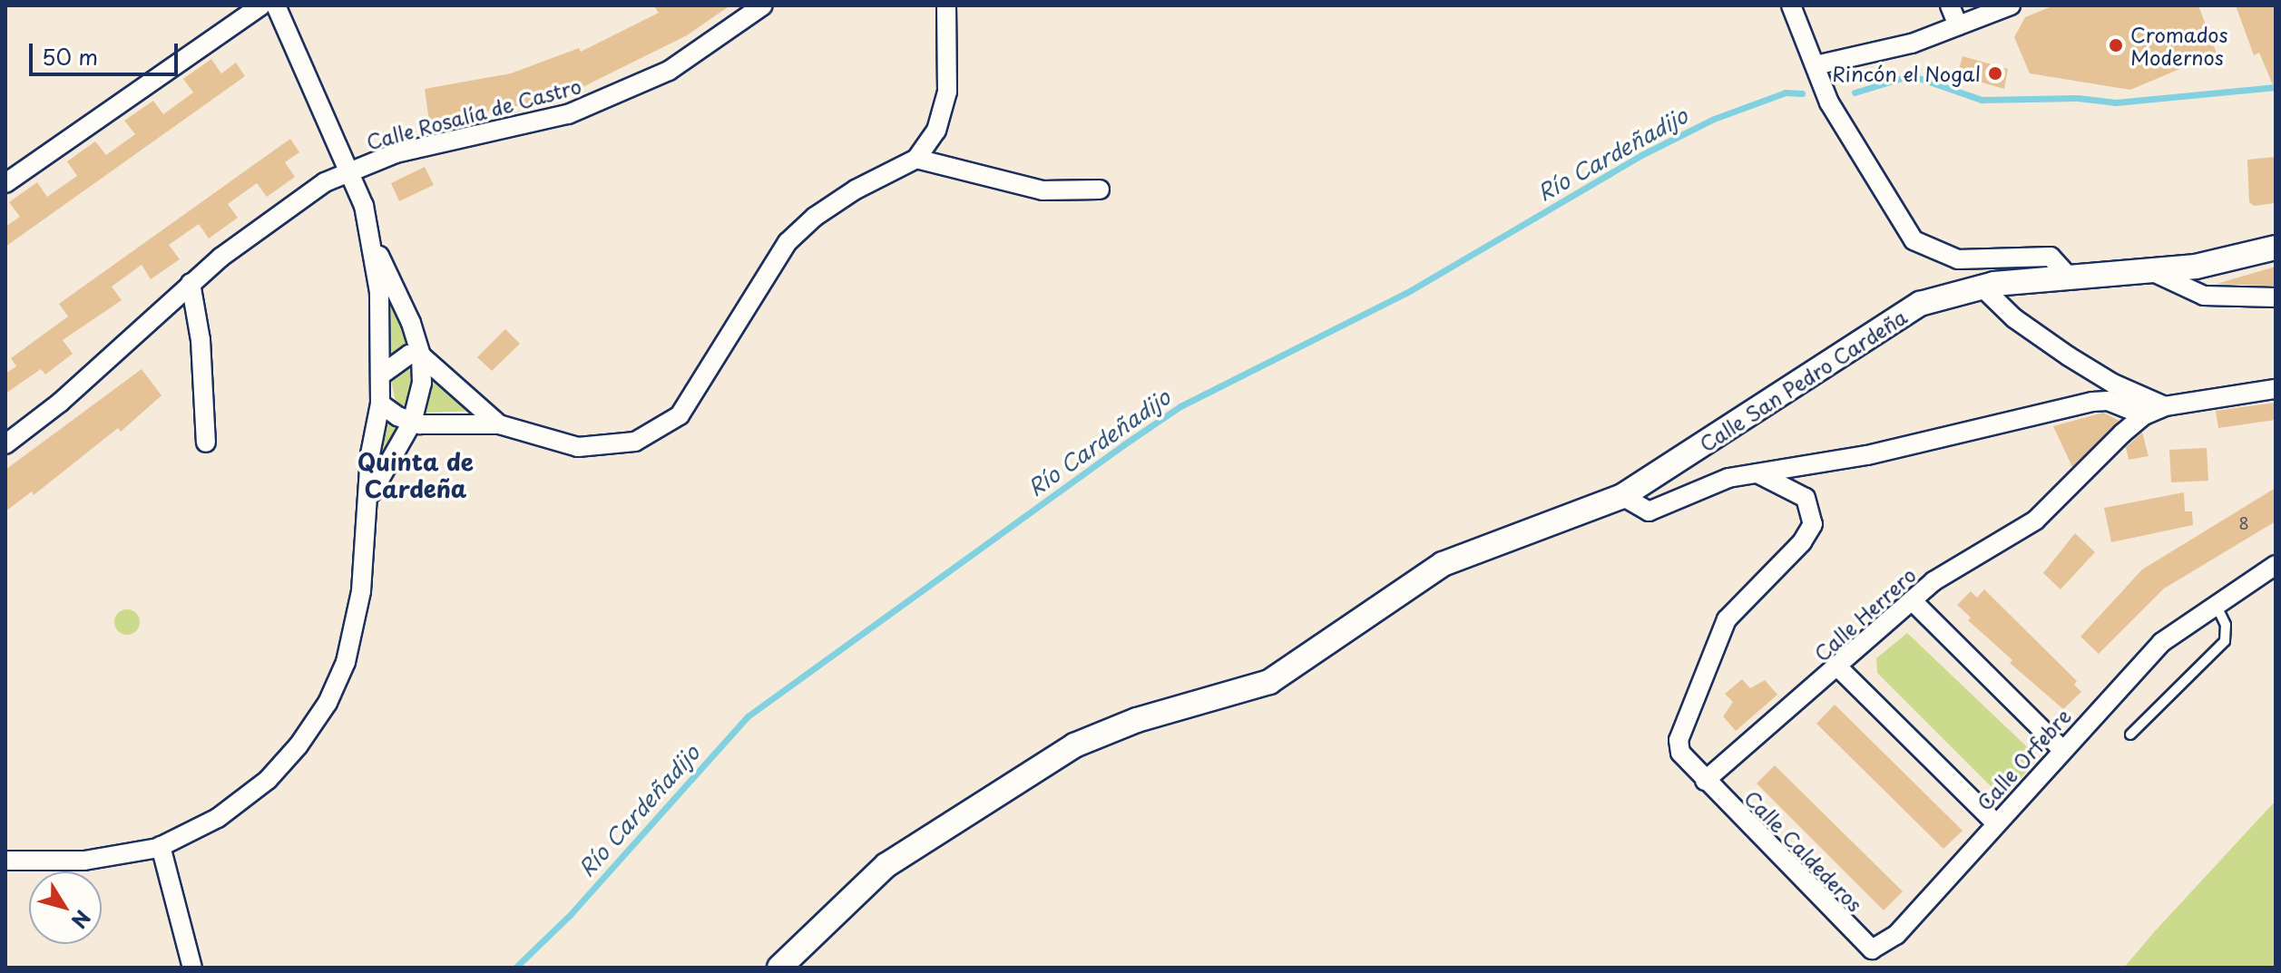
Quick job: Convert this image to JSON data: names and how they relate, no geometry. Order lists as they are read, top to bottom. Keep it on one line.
{"streets":{"main road":["Calle San Pedro Cardeña"],"street":["Calle Rosalía de Castro","Calle Herrero","Calle Orfebre","Calle Caldederos"]},"crossings":[["Calle Herrero","Calle Caldederos"],["Calle Orfebre","Calle Caldederos"]],"districts":["Quinta de Cardeña"],"water":["Río Cardeñadijo"],"places":["Cromados Modernos","Rincón el Nogal"],"house_numbers":["8"],"scale_bar":"50 m","north":"bottom right"}
